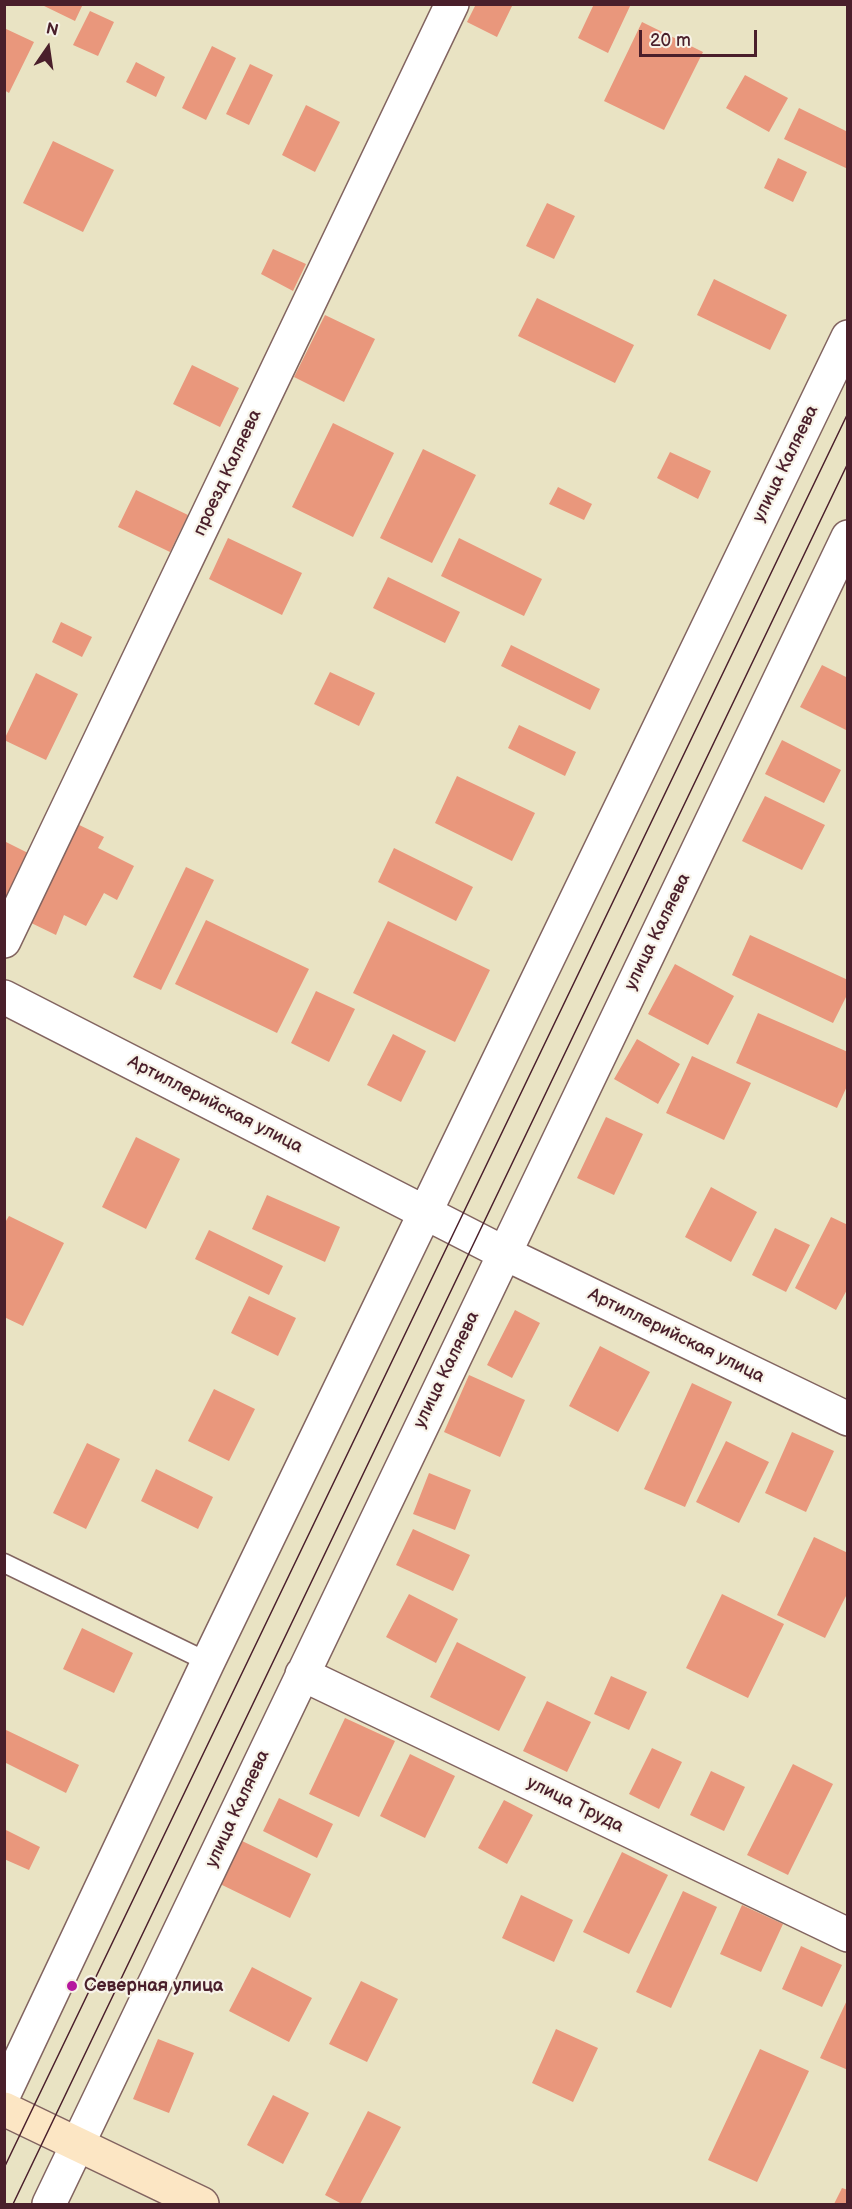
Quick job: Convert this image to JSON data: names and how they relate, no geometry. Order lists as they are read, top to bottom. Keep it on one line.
{"streets":{"street":["улица Каляева","проезд Каляева","Артиллерийская улица","улица Труда"]},"crossings":[["улица Каляева","Артиллерийская улица"],["улица Каляева","улица Труда"]],"places":["Северная улица"],"scale_bar":"20 m","north":"top"}
